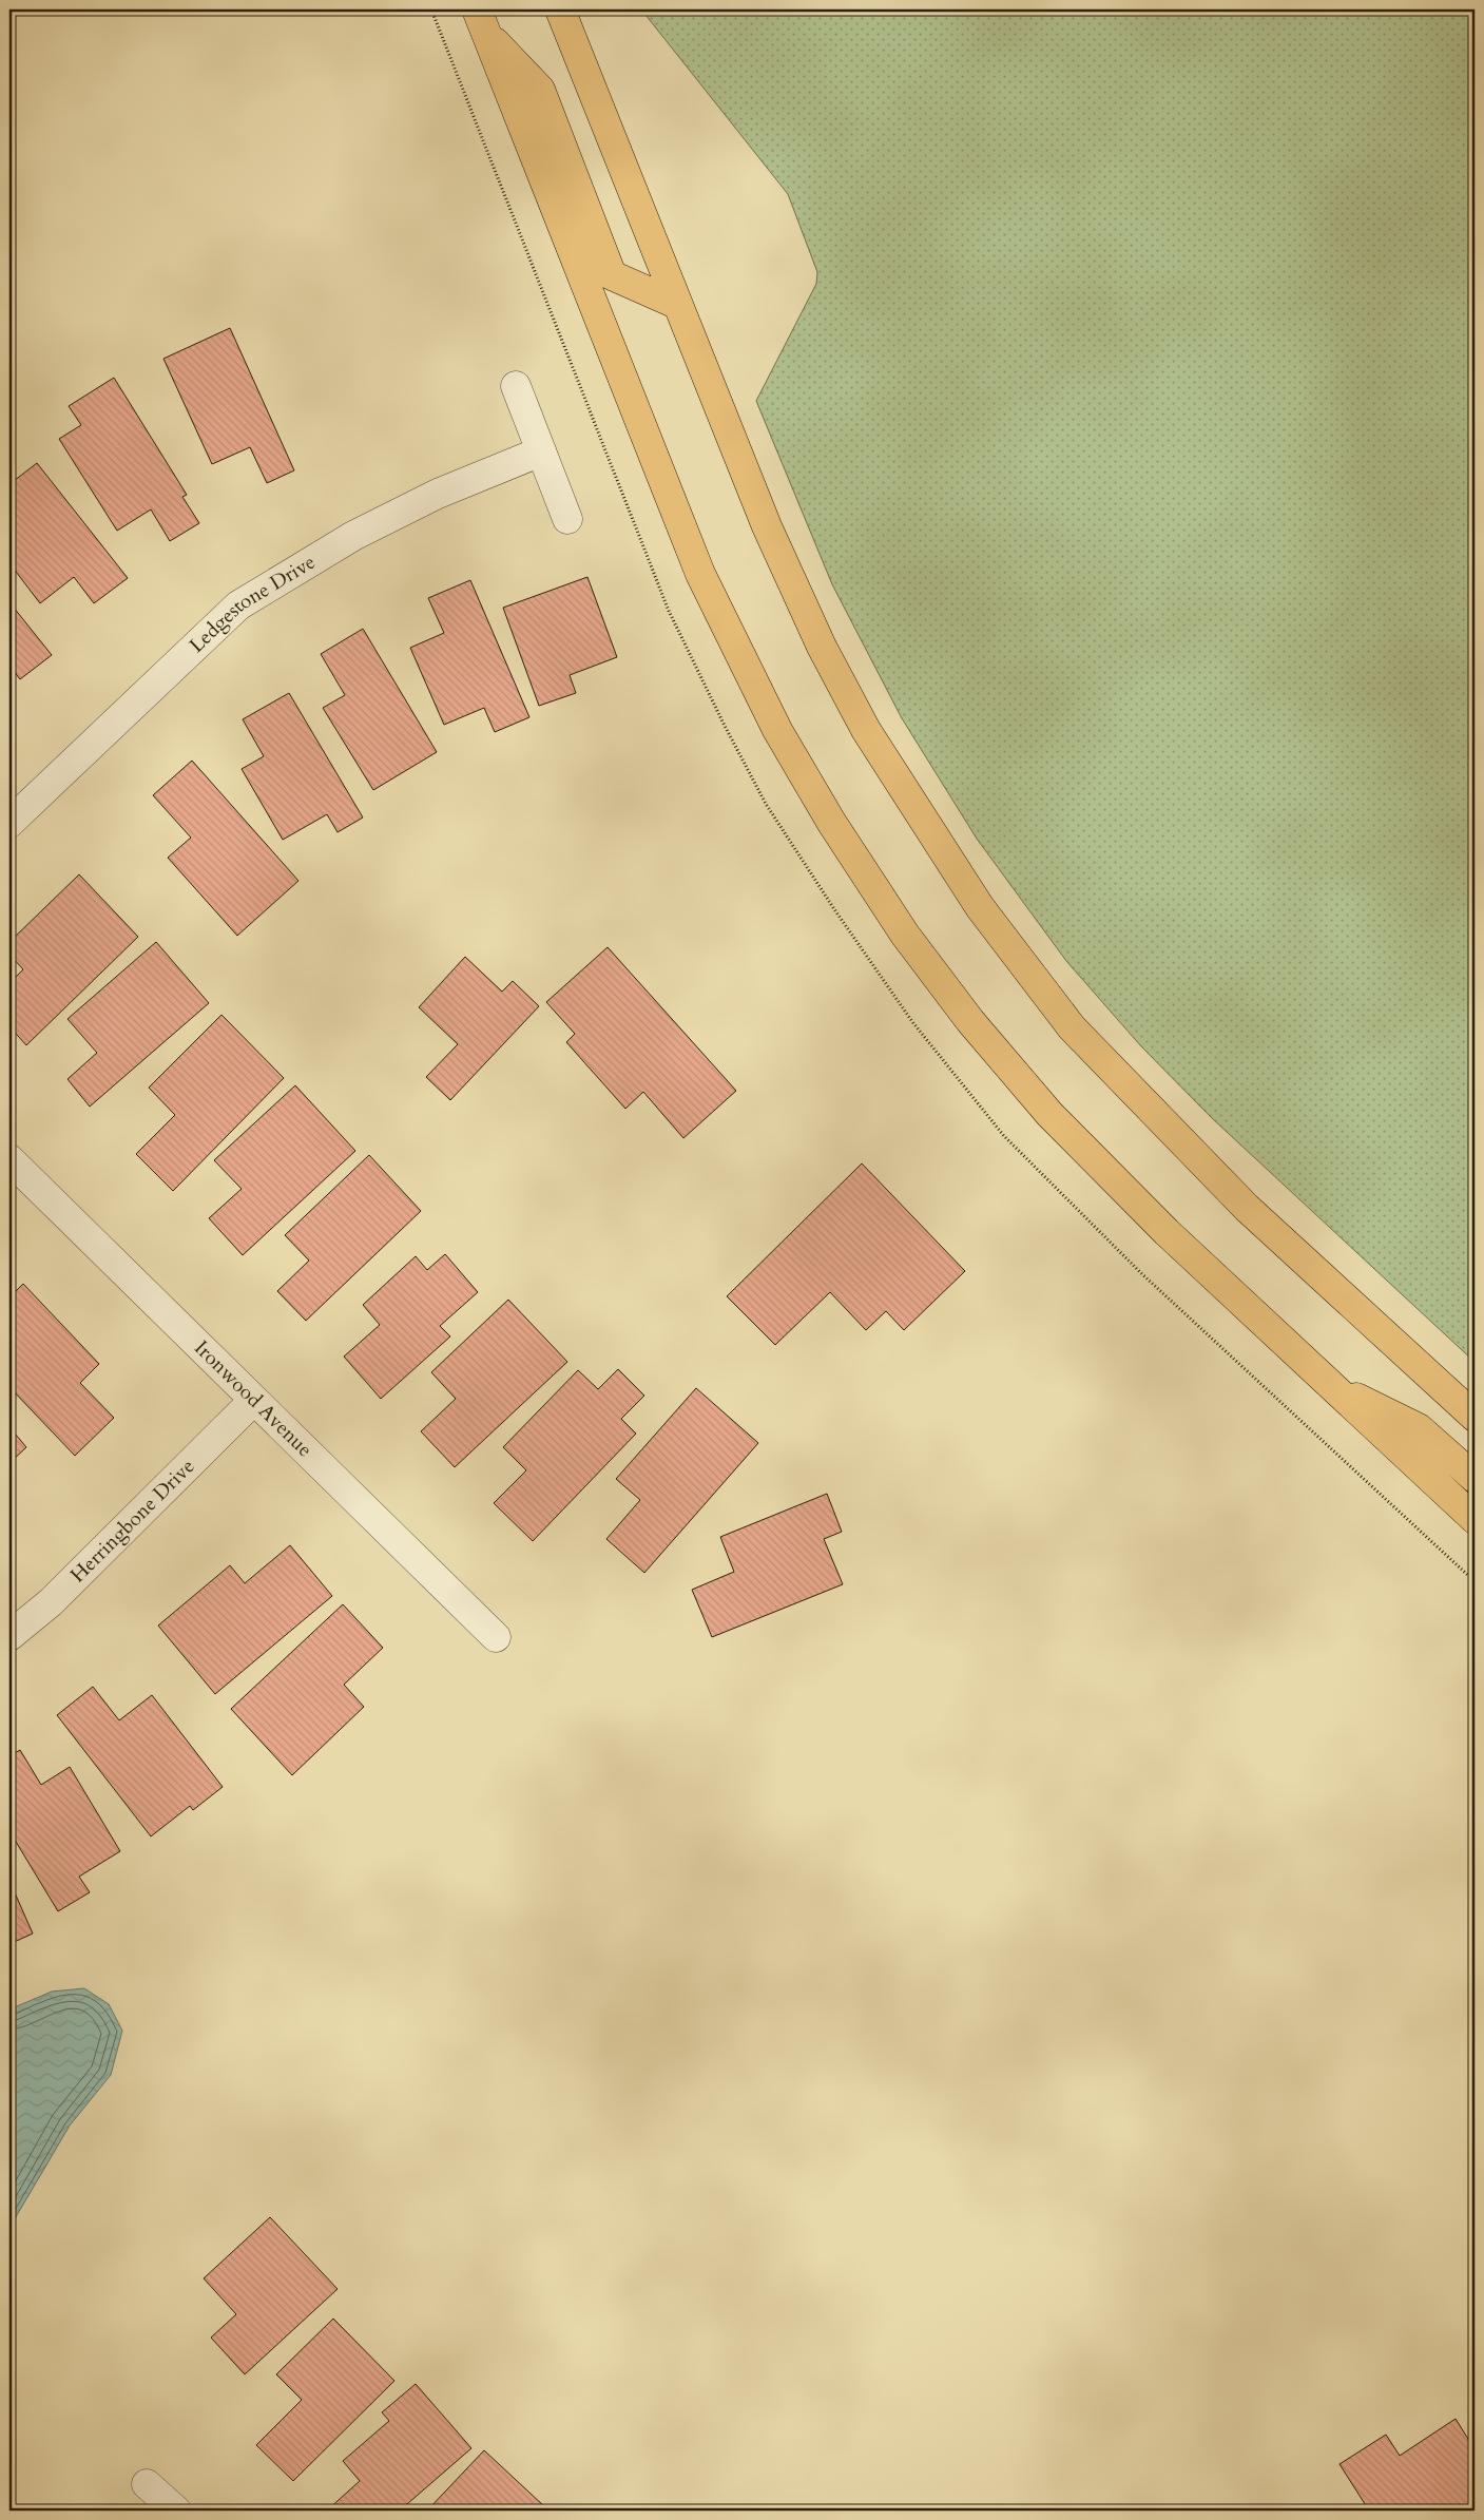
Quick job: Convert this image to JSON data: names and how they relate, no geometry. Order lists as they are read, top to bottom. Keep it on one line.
{"streets":{"street":["Ledgestone Drive","Ironwood Avenue","Herringbone Drive"]},"crossings":[["Ironwood Avenue","Herringbone Drive"]]}
